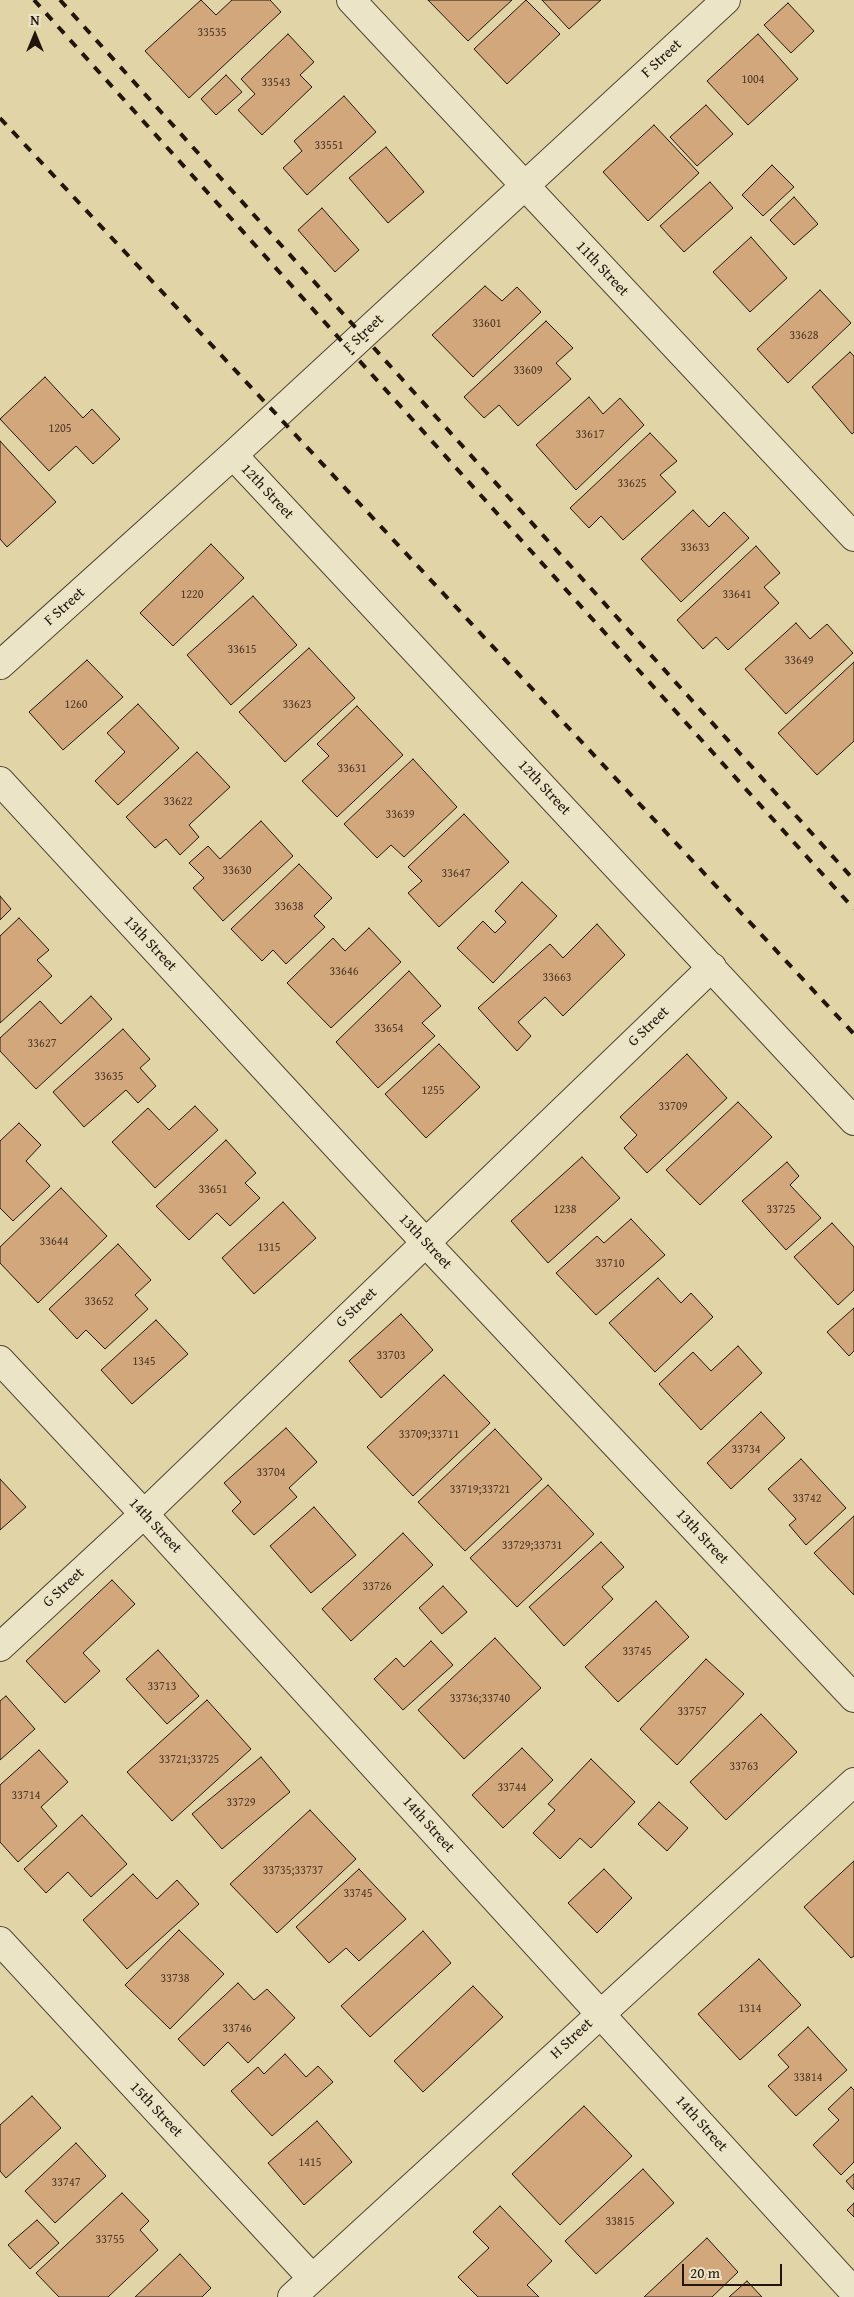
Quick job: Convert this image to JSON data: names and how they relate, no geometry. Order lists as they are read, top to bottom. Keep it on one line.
{"streets":{"street":["F Street","11th Street","12th Street","13th Street","G Street","14th Street","H Street","15th Street"]},"crossings":[["F Street","11th Street"],["F Street","12th Street"],["12th Street","G Street"],["13th Street","G Street"],["G Street","14th Street"],["14th Street","H Street"],["H Street","15th Street"]],"house_numbers":["33535","1004","33543","33551","33601","33628","33609","1205","33617","33625","33633","1220","33641","33615","33649","1260","33623","33631","33622","33639","33630","33647","33638","33646","33663","33654","33627","33635","1255","33709","33651","1238","33725","33644","1315","33710","33652","33703","1345","33709;33711","33734","33704","33719;33721","33742","33729;33731","33726","33745","33713","33736;33740","33757","33721;33725","33763","33744","33714","33729","33735;33737","33745","33738","1314","33746","33814","1415","33747","33815","33755"],"scale_bar":"20 m","north":"top"}
